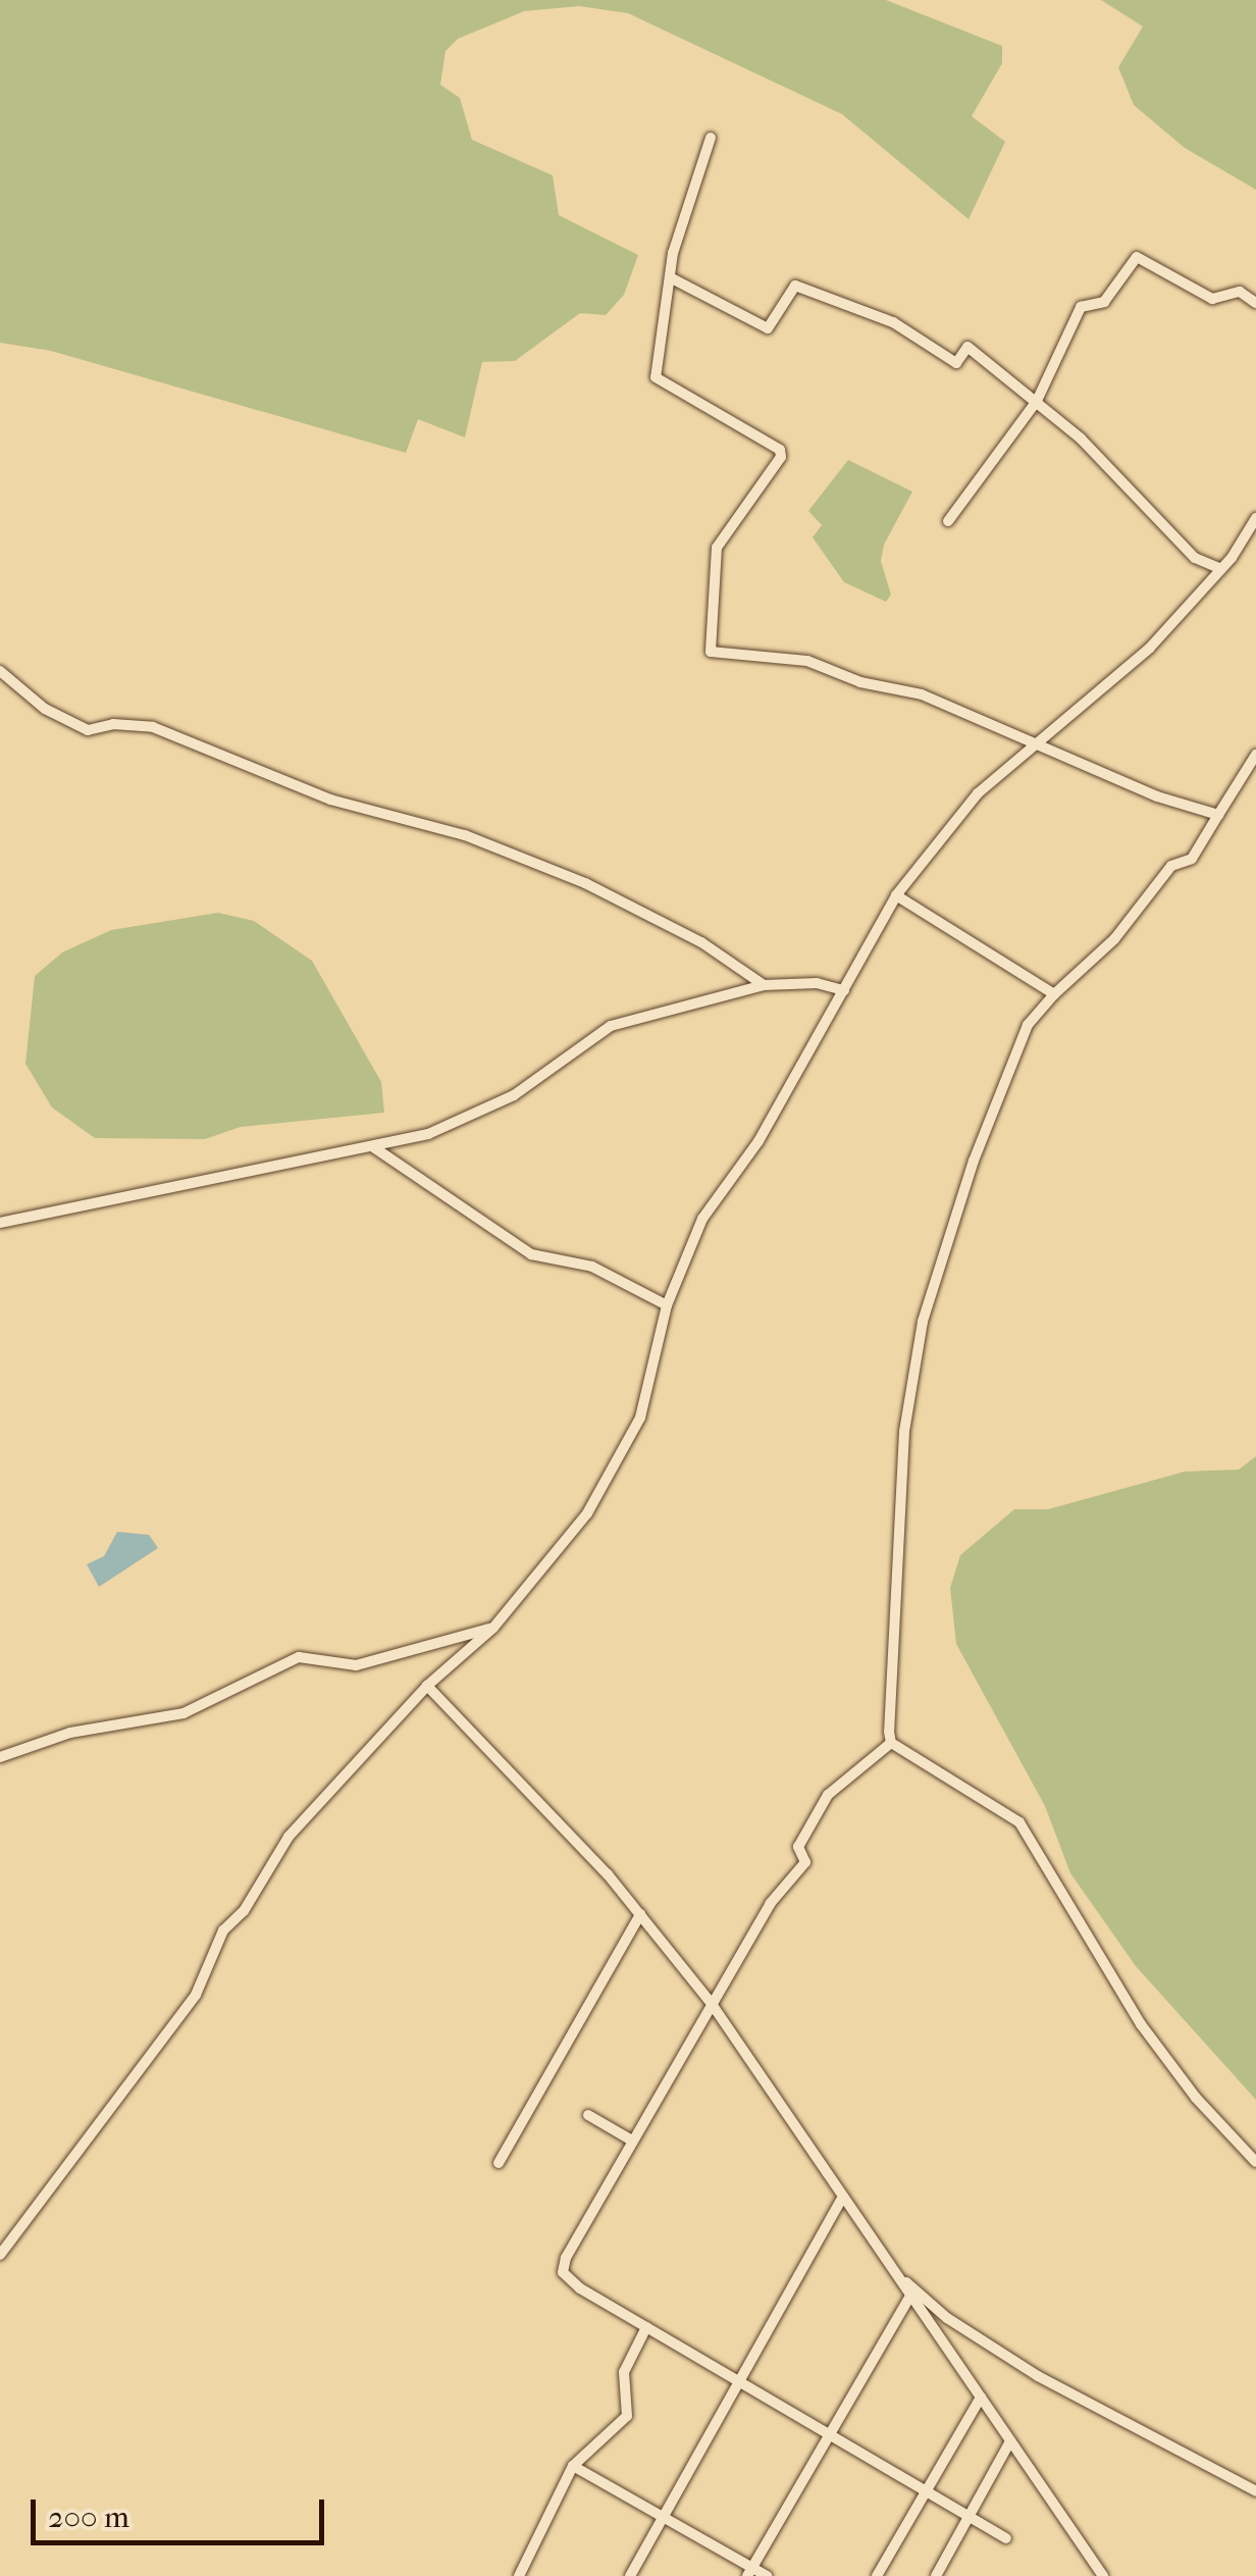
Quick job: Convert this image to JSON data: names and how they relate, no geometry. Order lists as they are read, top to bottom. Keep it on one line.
{"scale_bar":"200 m"}
